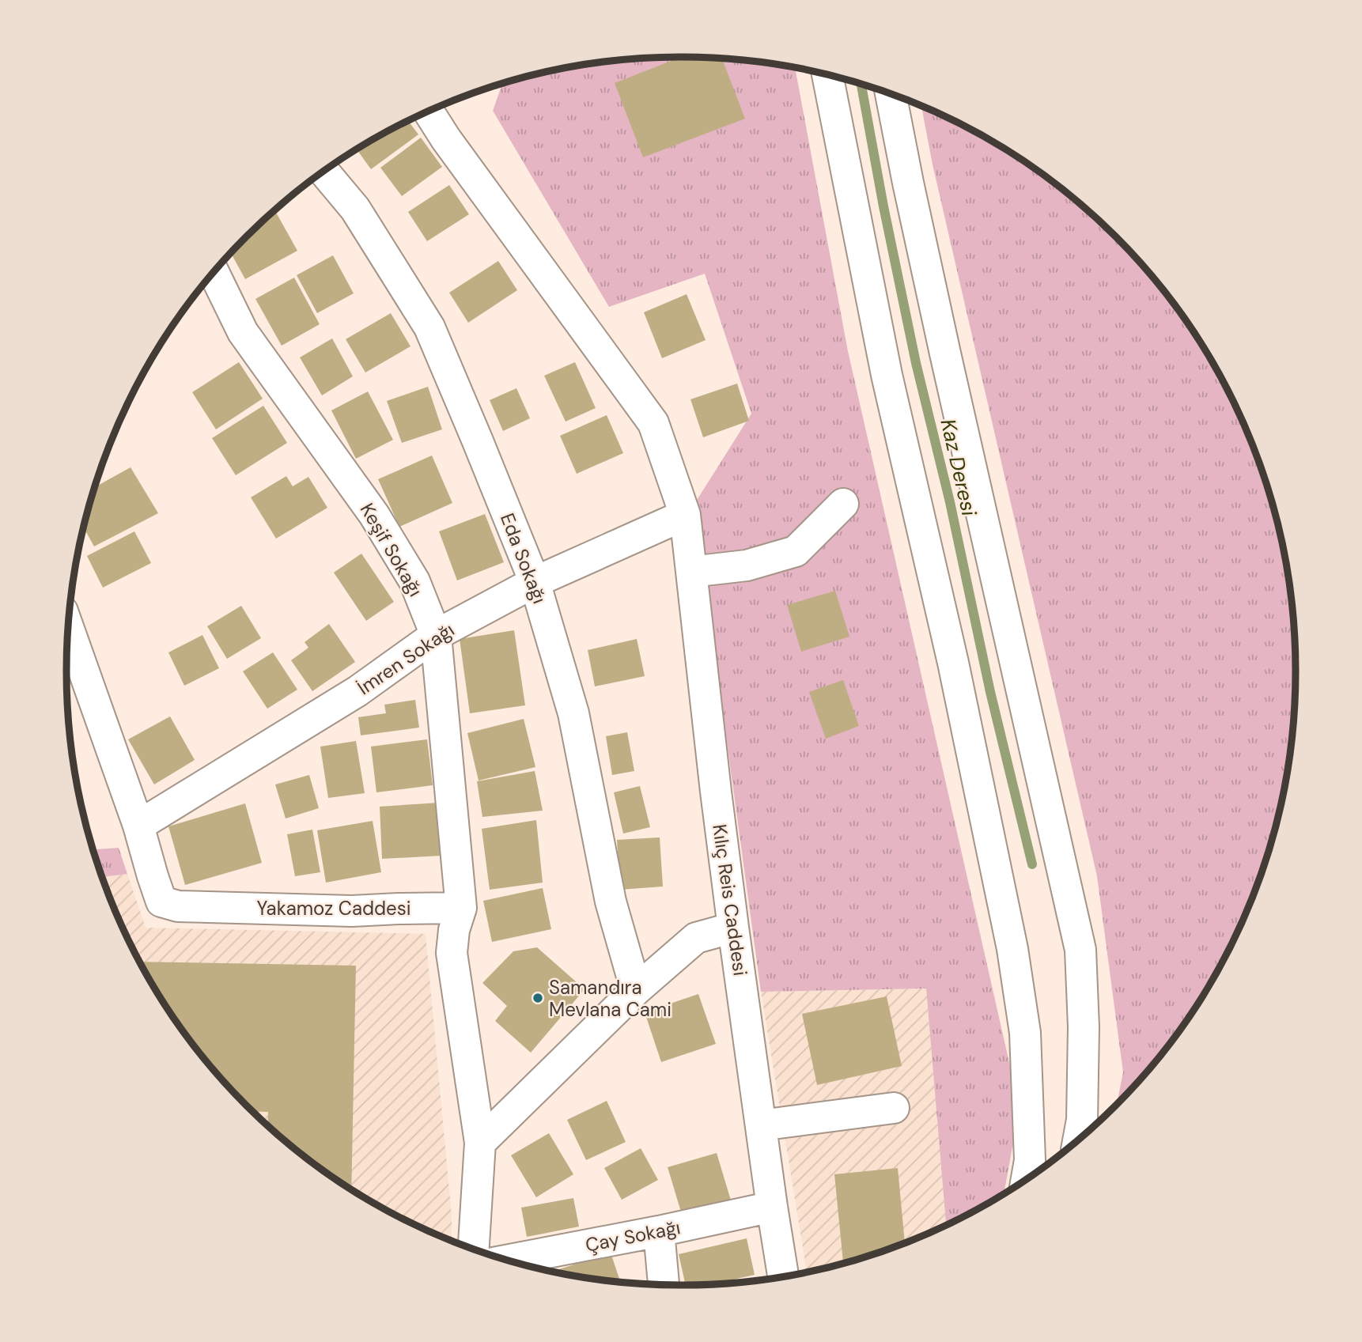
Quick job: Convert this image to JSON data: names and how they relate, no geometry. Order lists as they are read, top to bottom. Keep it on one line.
{"streets":{"street":["Keşif Sokağı","Eda Sokağı","İmren Sokağı","Kılıç Reis Caddesi","Yakamoz Caddesi","Çay Sokağı"]},"crossings":[["Keşif Sokağı","İmren Sokağı"],["Keşif Sokağı","Yakamoz Caddesi"],["Eda Sokağı","İmren Sokağı"],["İmren Sokağı","Kılıç Reis Caddesi"],["İmren Sokağı","Yakamoz Caddesi"],["Kılıç Reis Caddesi","Çay Sokağı"]],"water":["Kaz Deresi"],"places":["Samandıra Mevlana Cami"]}
